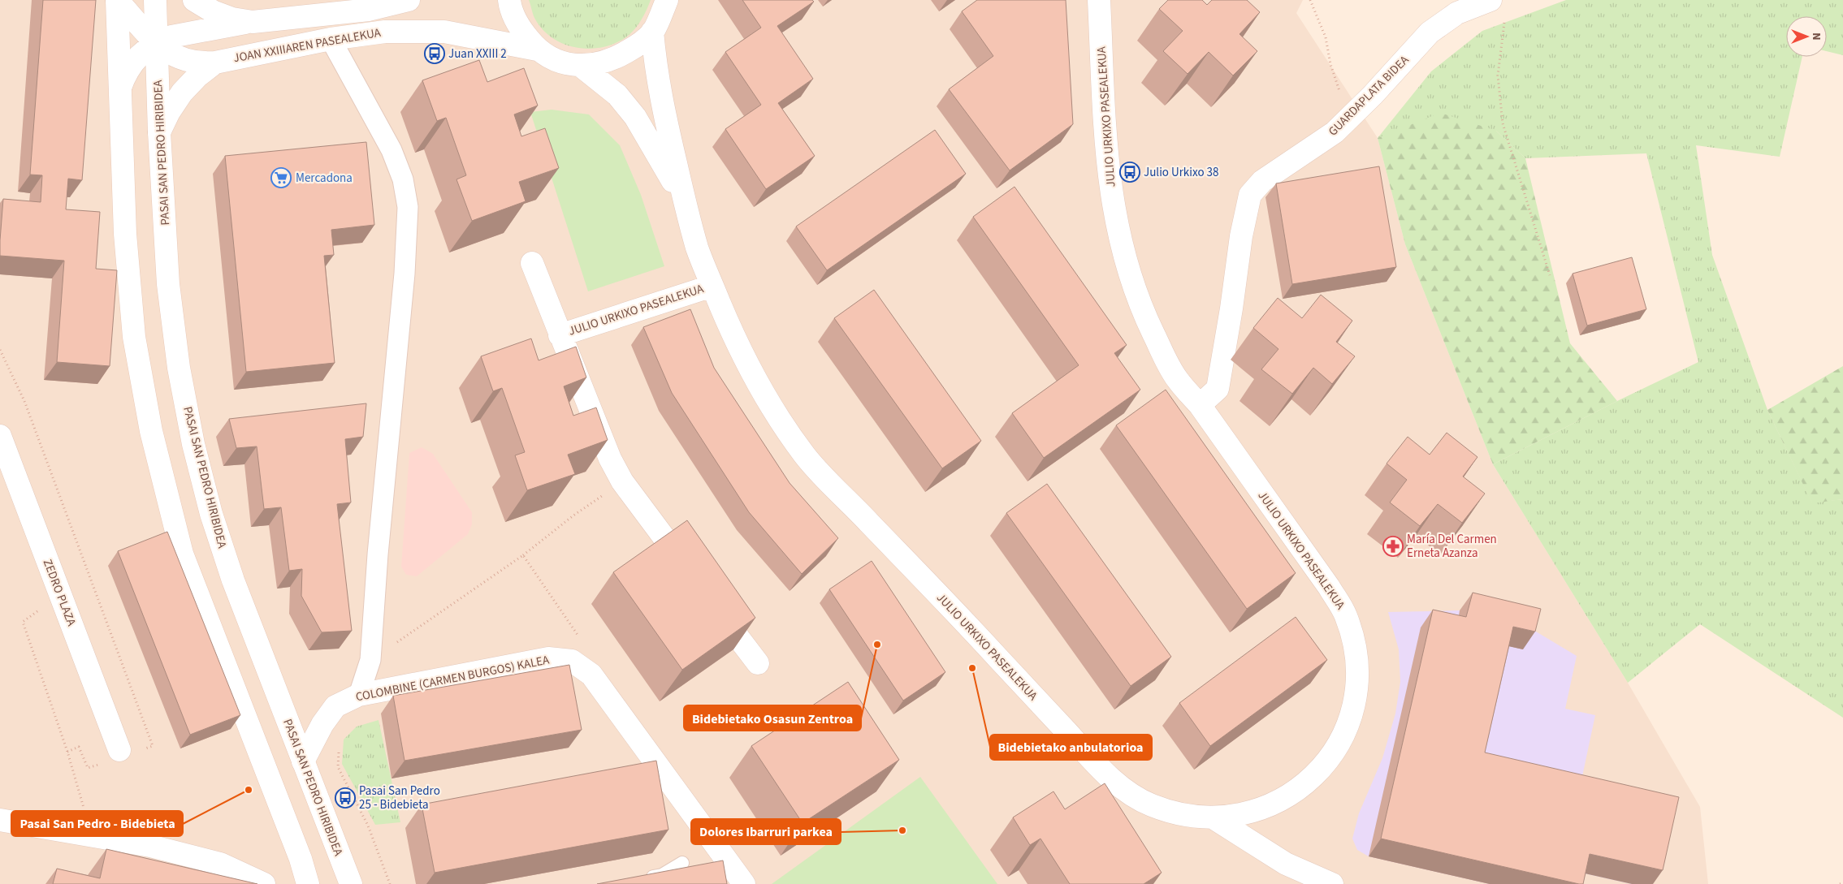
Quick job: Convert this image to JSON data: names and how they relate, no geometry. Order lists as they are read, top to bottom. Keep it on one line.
{"streets":{"street":["JOAN XXIIIAREN PASEALEKUA","GUARDAPLATA BIDEA","JULIO URKIXO PASEALEKUA","PASAI SAN PEDRO HIRIBIDEA","ZEDRO PLAZA","COLOMBINE (CARMEN BURGOS) KALEA"]},"crossings":[["JOAN XXIIIAREN PASEALEKUA","PASAI SAN PEDRO HIRIBIDEA"],["GUARDAPLATA BIDEA","JULIO URKIXO PASEALEKUA"],["PASAI SAN PEDRO HIRIBIDEA","COLOMBINE (CARMEN BURGOS) KALEA"]],"places":{"bus stop":["Juan XXIII 2","Julio Urkixo 38","Pasai San Pedro 25 - Bidebieta"],"supermarket":["Mercadona"],"pharmacy":["María Del Carmen Erneta Azanza"],"other":["Bidebietako Osasun Zentroa","Bidebietako anbulatorioa","Pasai San Pedro - Bidebieta","Dolores Ibarruri parkea"]},"north":"right"}
